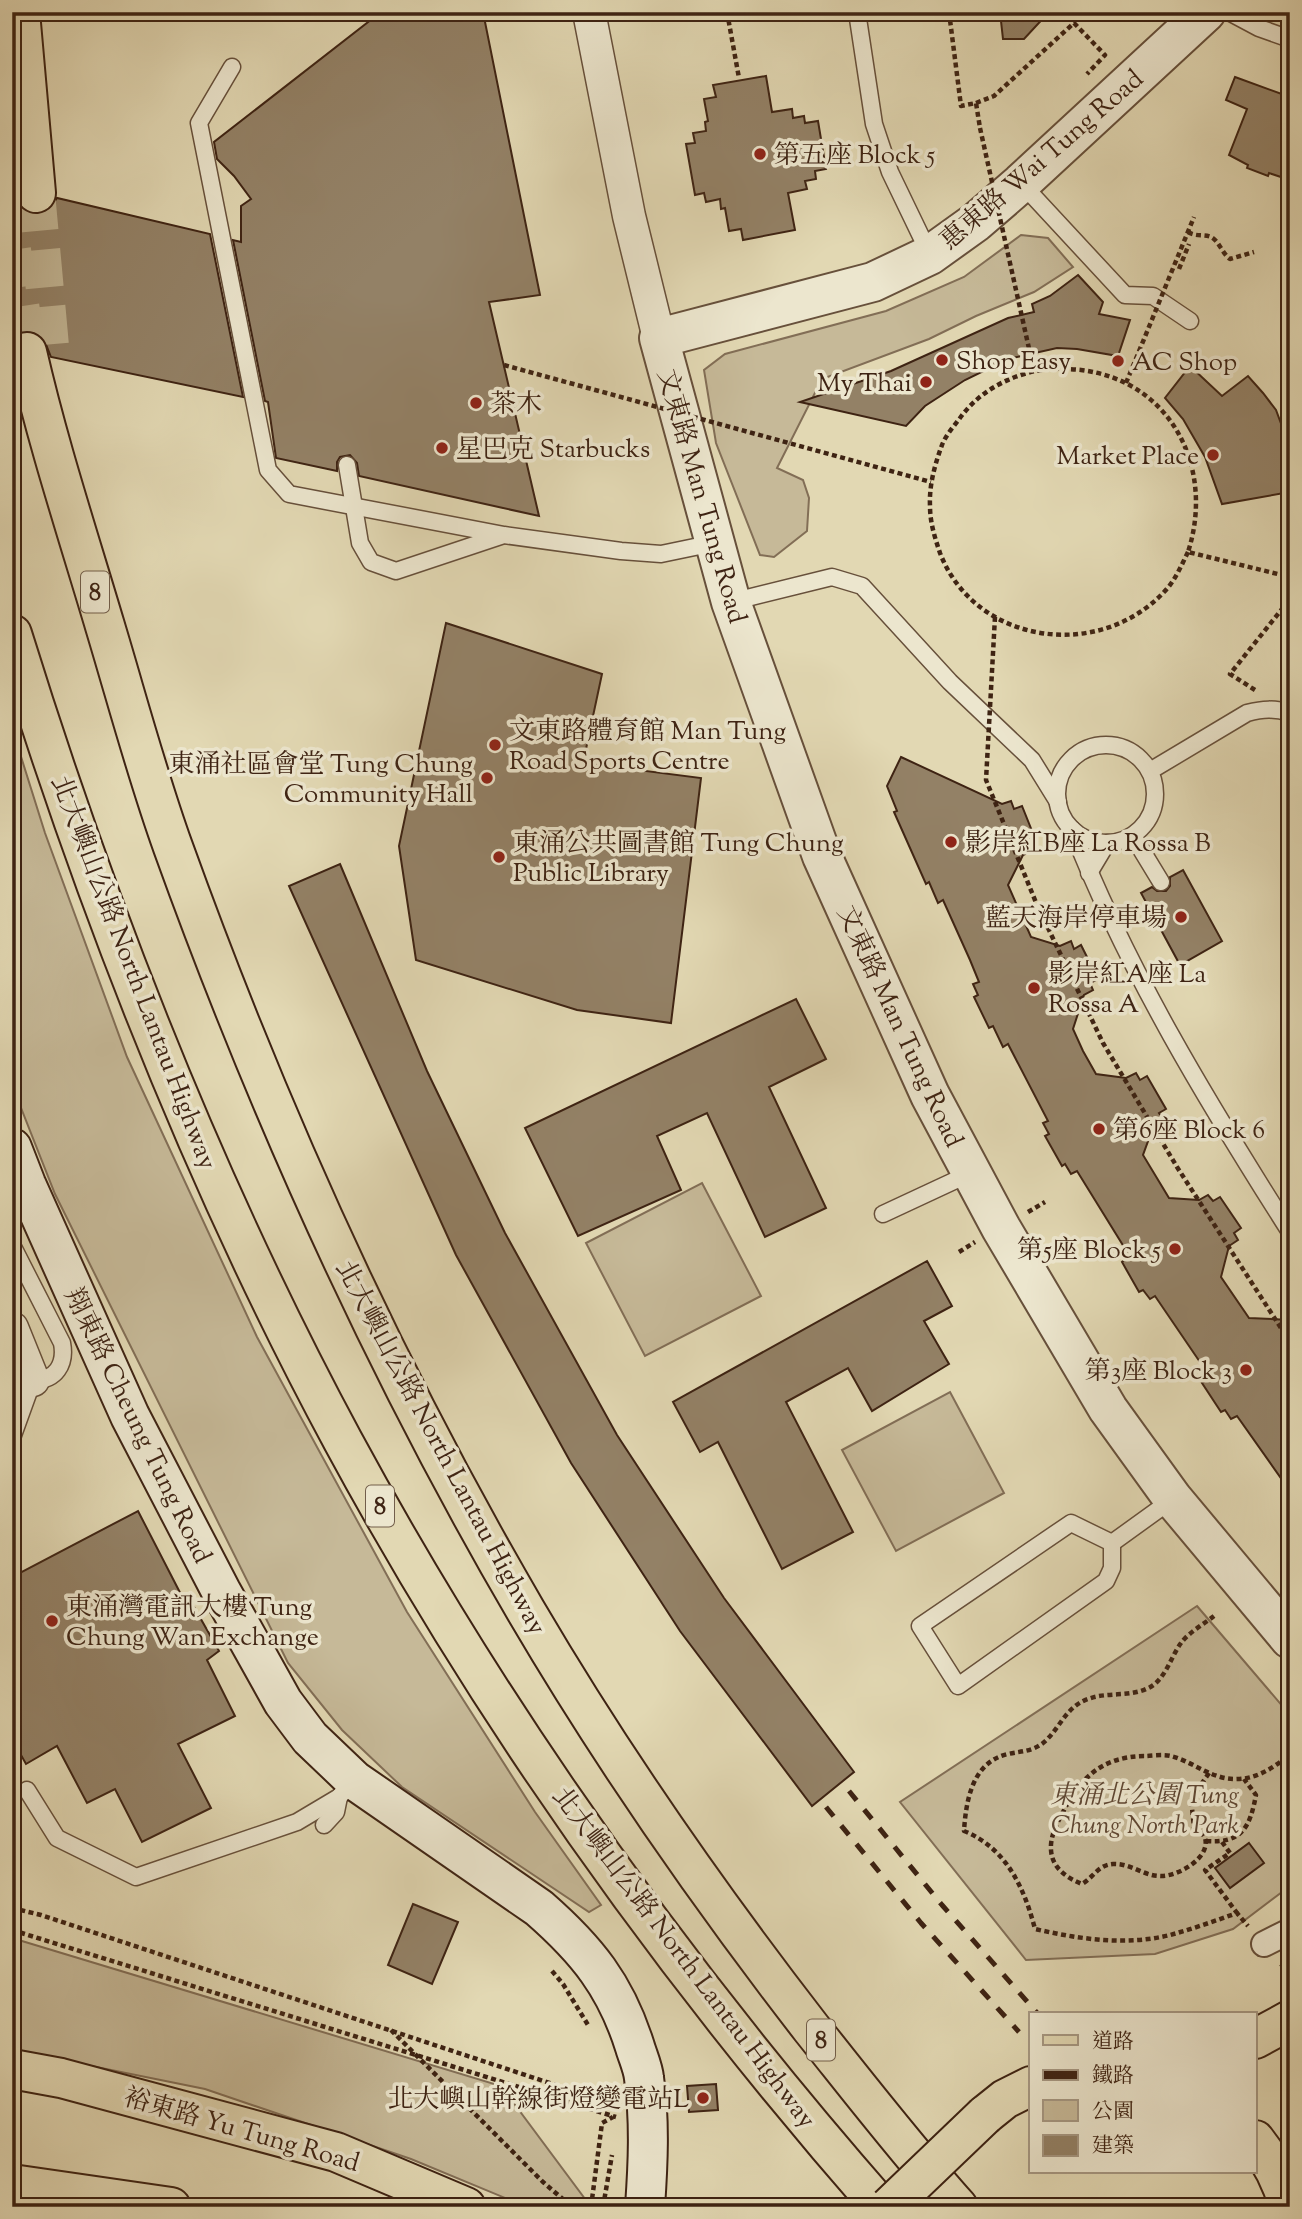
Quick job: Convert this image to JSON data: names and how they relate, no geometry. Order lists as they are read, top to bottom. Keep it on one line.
{"streets":{"main road":["8","北大嶼山公路 North Lantau Highway","裕東路 Yu Tung Road"],"street":["惠東路 Wai Tung Road","文東路 Man Tung Road","翔東路 Cheung Tung Road"]},"crossings":[["惠東路 Wai Tung Road","文東路 Man Tung Road"]],"parks":["東涌北公園 Tung Chung North Park"],"places":["第五座 Block 5","Shop Easy","AC Shop","My Thai","茶木","星巴克 Starbucks","Market Place","文東路體育館 Man Tung Road Sports Centre","東涌社區會堂 Tung Chung Community Hall","影岸紅B座 La Rossa B","東涌公共圖書館 Tung Chung Public Library","藍天海岸停車場","影岸紅A座 La Rossa A","第6座 Block 6","第5座 Block 5","第3座 Block 3","東涌灣電訊大樓 Tung Chung Wan Exchange","北大嶼山幹線街燈變電站L"],"legend":["道路","鐵路","公園","建築"]}
